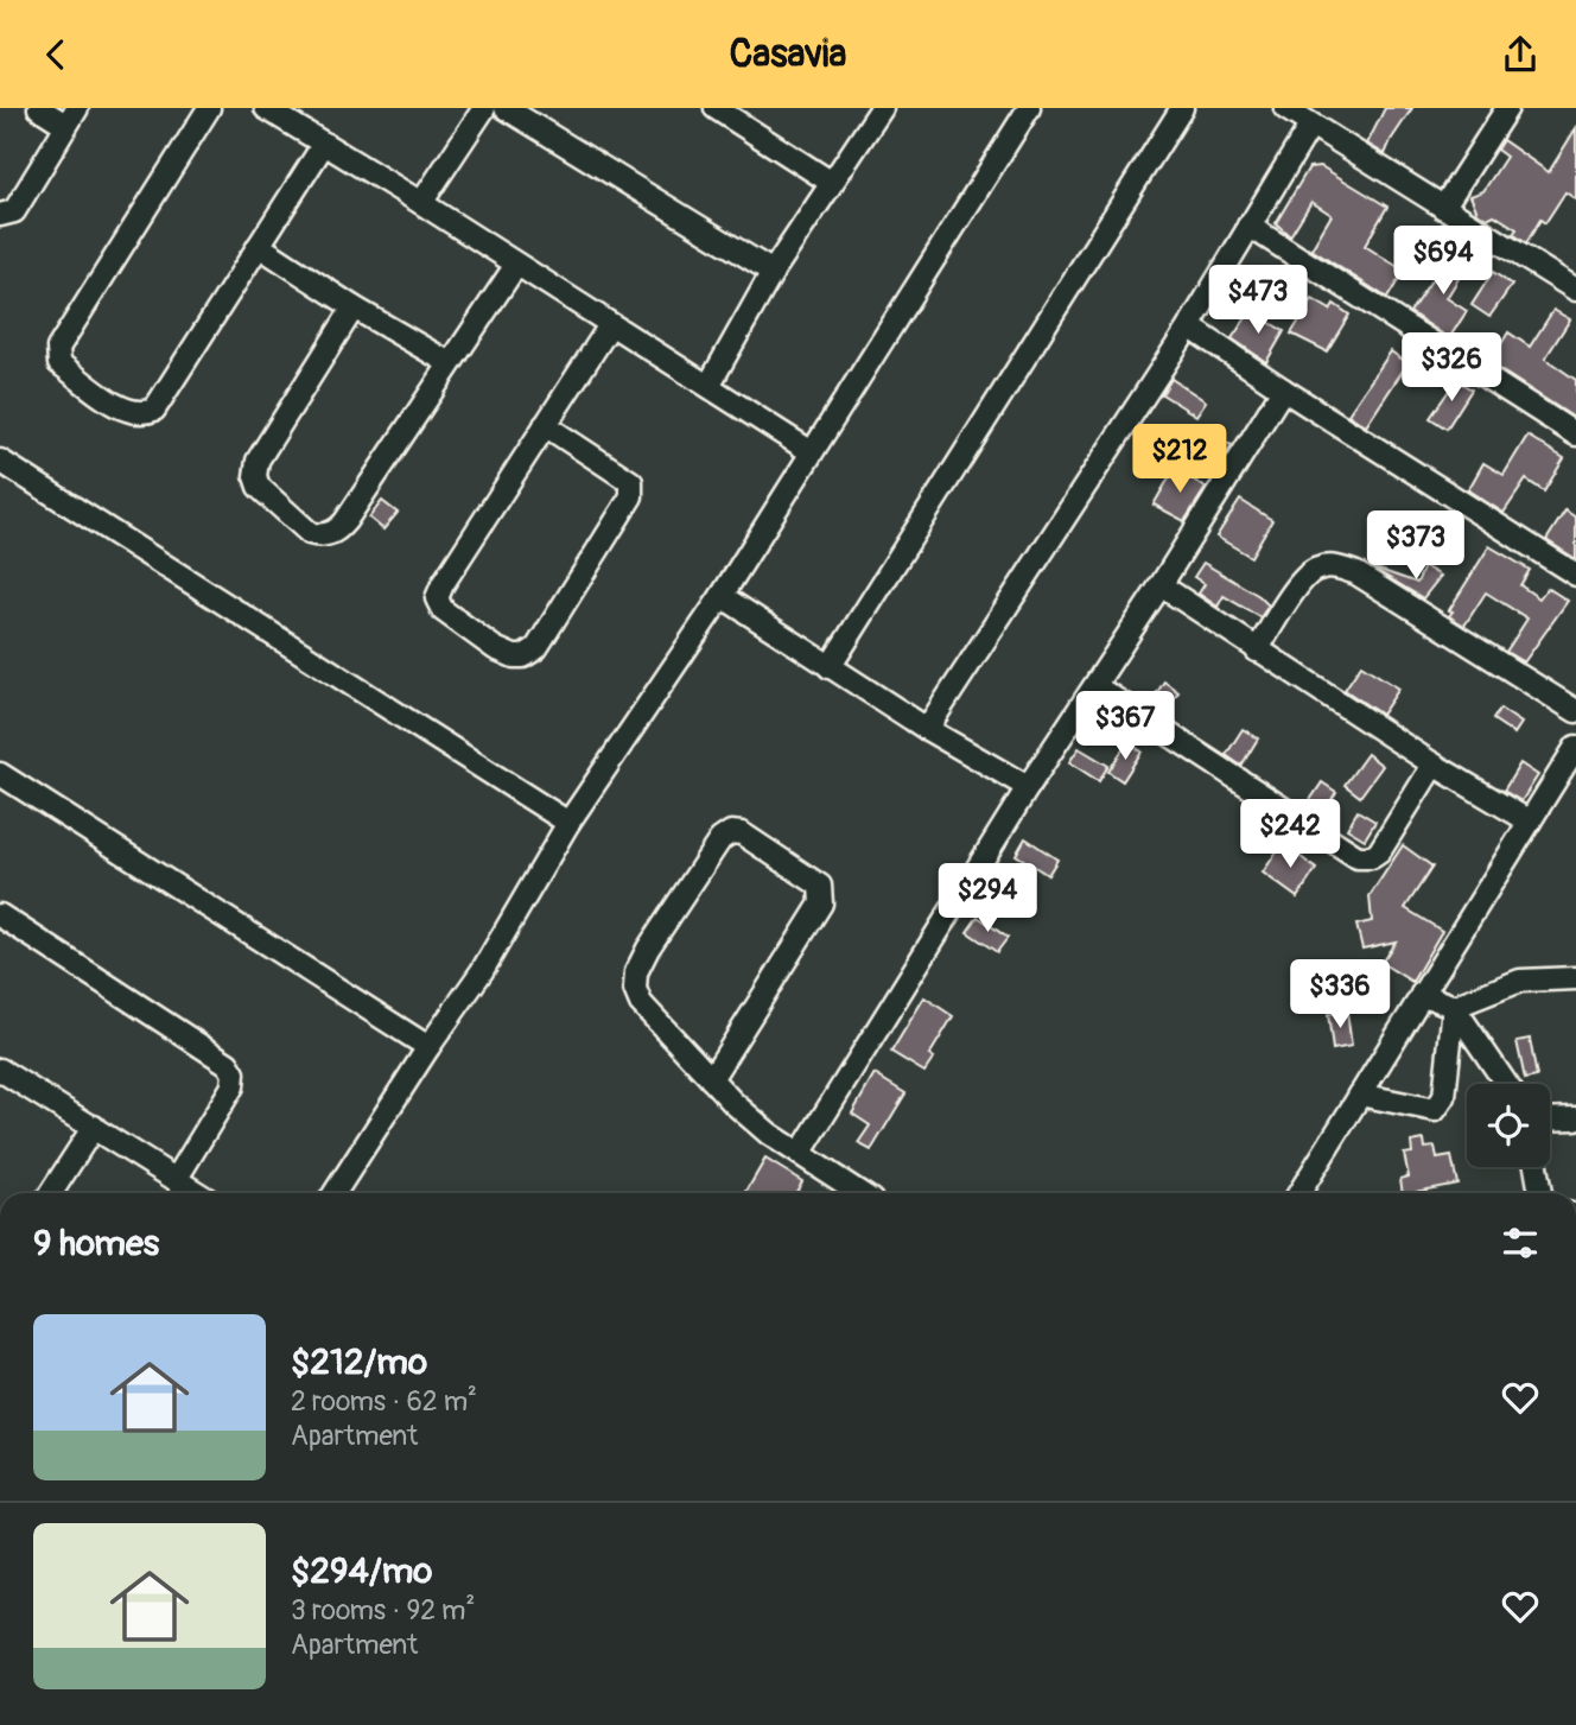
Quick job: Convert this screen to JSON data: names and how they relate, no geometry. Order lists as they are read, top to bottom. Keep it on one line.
{"page":{"header":"Casavia","price":["$694","$473","$326","$212","$373","$367","$242","$294","$336"],"heading":"9 homes","list":[{"name":"$212/mo","note":"2 rooms · 62 m² · Apartment"},{"name":"$294/mo","note":"3 rooms · 92 m² · Apartment"}]}}
